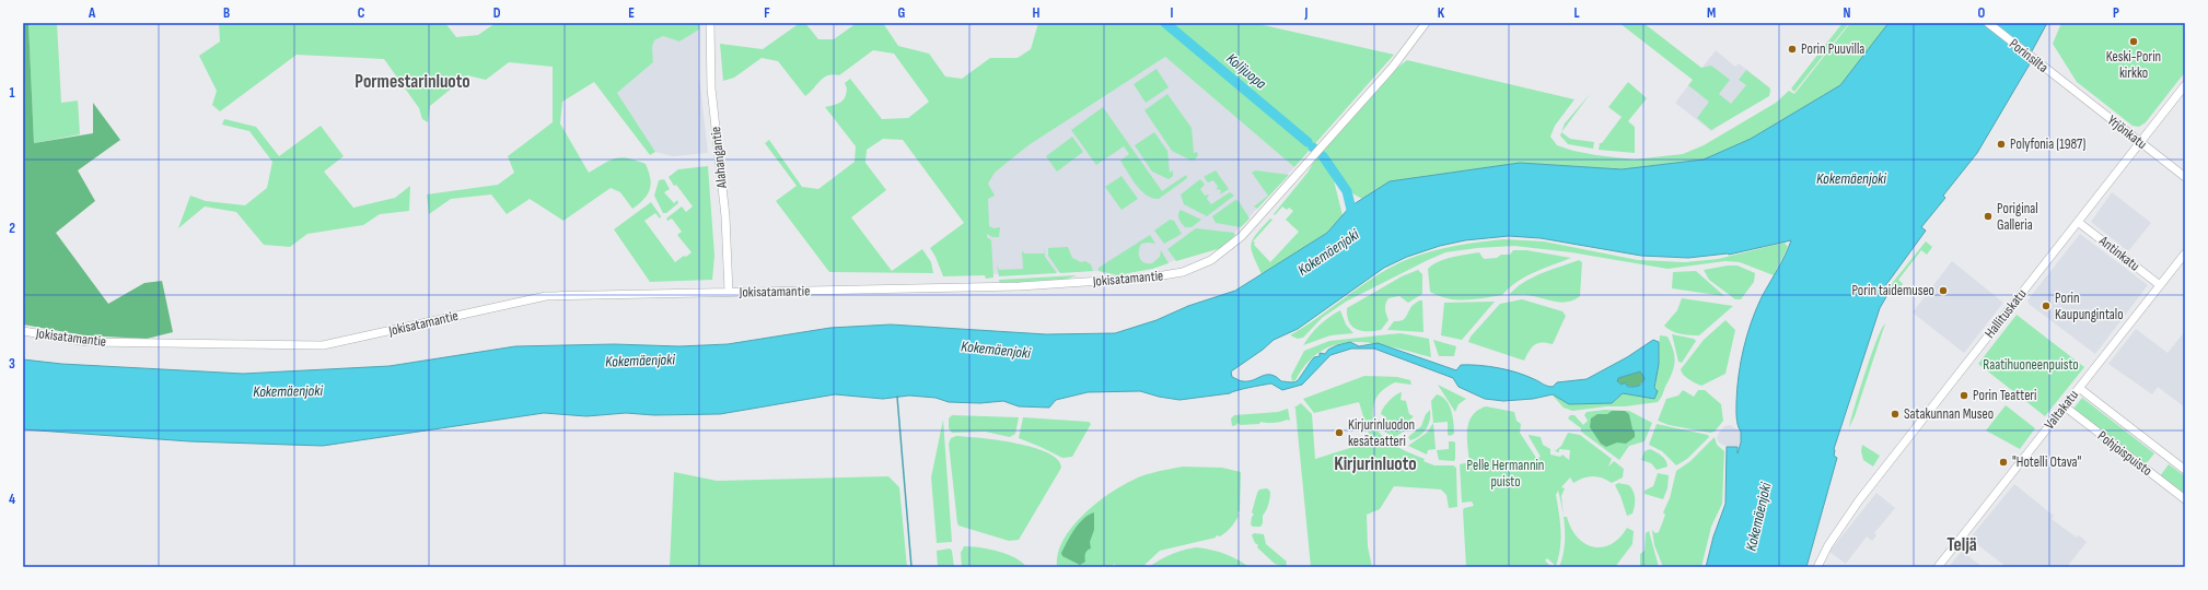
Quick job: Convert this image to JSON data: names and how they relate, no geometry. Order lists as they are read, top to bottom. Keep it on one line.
{"streets":{"street":["Porinsilta","Yrjönkatu","Alahangantie","Antinkatu","Jokisatamantie","Hallituskatu","Valtakatu","Pohjoispuisto"]},"crossings":[["Porinsilta","Yrjönkatu"],["Yrjönkatu","Hallituskatu"],["Alahangantie","Jokisatamantie"],["Antinkatu","Hallituskatu"],["Antinkatu","Valtakatu"],["Valtakatu","Pohjoispuisto"]],"districts":["Pormestarinluoto","Kirjurinluoto","Teljä"],"water":["Kolijuopa","Kokemäenjoki"],"parks":["Raatihuoneenpuisto","Pelle Hermannin puisto"],"places":["Keski-Porin kirkko","Porin Puuvilla","Polyfonia (1987)","Poriginal Galleria","Porin taidemuseo","Porin Kaupungintalo","Porin Teatteri","Satakunnan Museo","Kirjurinluodon kesäteatteri","\"Hotelli Otava\""],"grid":{"columns":["A","B","C","D","E","F","G","H","I","J","K","L","M","N","O","P"],"rows":["1","2","3","4"]}}
